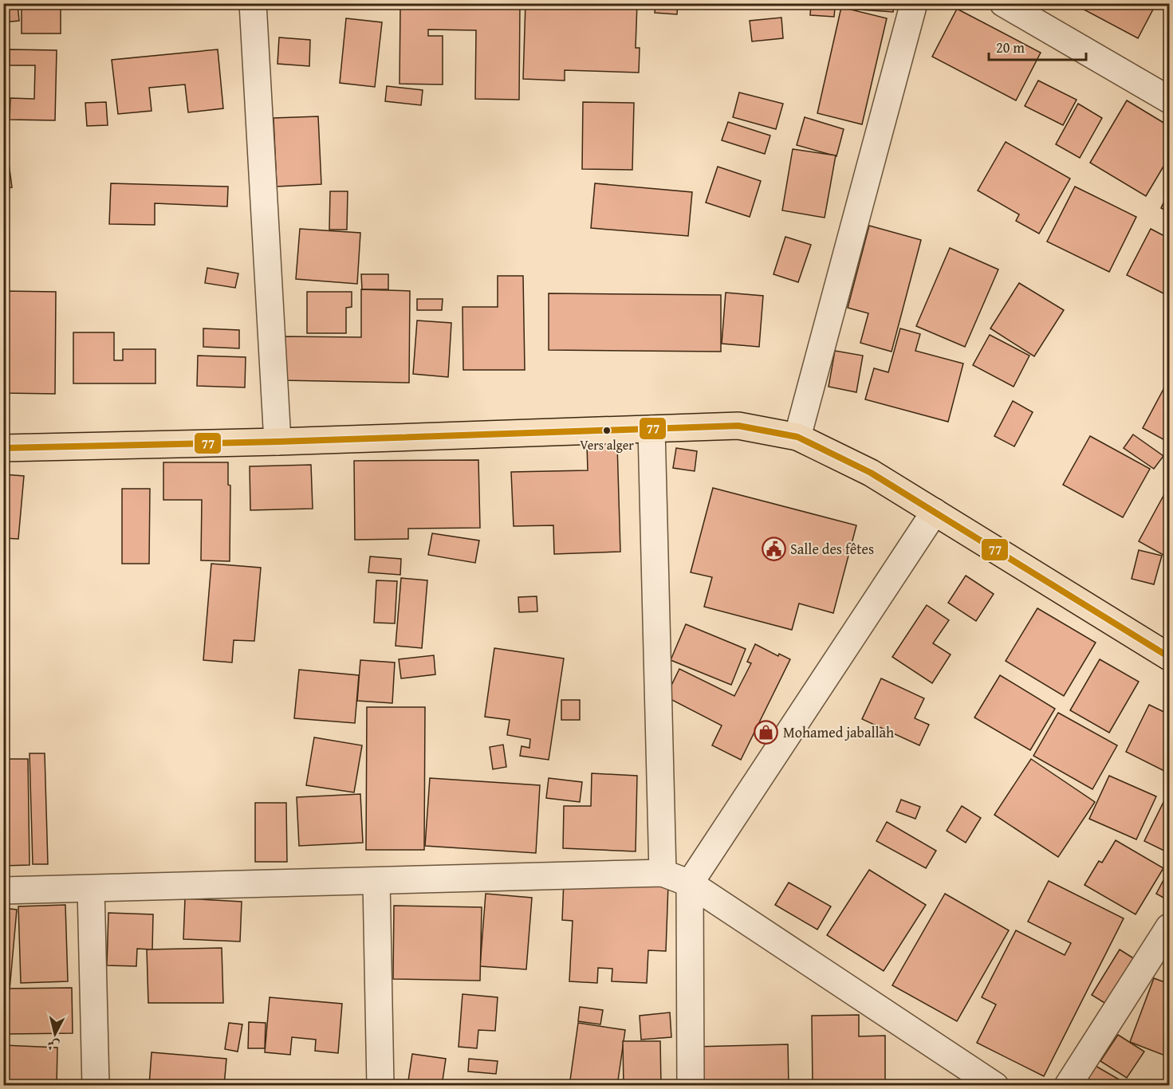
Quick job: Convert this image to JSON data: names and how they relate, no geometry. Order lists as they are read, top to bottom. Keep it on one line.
{"places":{"other":["Vers alger"],"public building":["Salle des fêtes"],"shop":["Mohamed jaballah"]},"lines":["transit line 77"],"scale_bar":"20 m","north":"bottom"}
